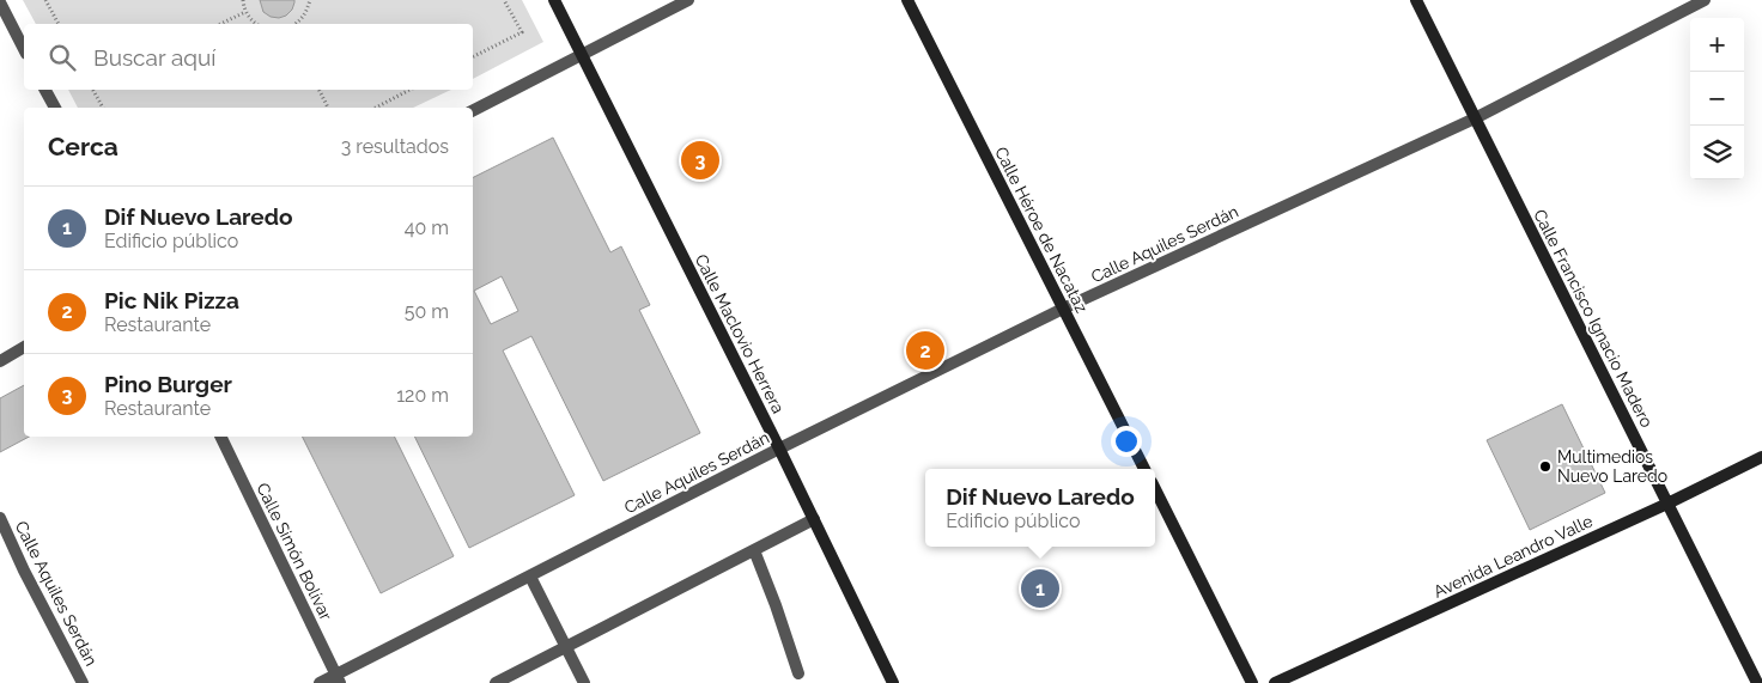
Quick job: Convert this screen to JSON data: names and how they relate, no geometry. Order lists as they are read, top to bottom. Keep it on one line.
{"streets":{"street":["Calle Héroe de Nacataz","Calle Aquiles Serdán","Calle Francisco Ignacio Madero","Calle Maclovio Herrera","Calle Simón Bolívar","Avenida Leandro Valle"]},"crossings":[["Calle Héroe de Nacataz","Calle Aquiles Serdán"],["Calle Aquiles Serdán","Calle Francisco Ignacio Madero"],["Calle Aquiles Serdán","Calle Maclovio Herrera"],["Calle Aquiles Serdán","Calle Simón Bolívar"],["Calle Francisco Ignacio Madero","Avenida Leandro Valle"]],"places":["Multimedios Nuevo Laredo"],"page":{"map_buttons":["+","−"],"search":"Buscar aquí","heading":["Cerca","3 resultados"],"pins":["3","2","1"],"list":[{"mark":"1","name":"Dif Nuevo Laredo","note":"Edificio público","value":"40 m"},{"mark":"2","name":"Pic Nik Pizza","note":"Restaurante","value":"50 m"},{"mark":"3","name":"Pino Burger","note":"Restaurante","value":"120 m"}],"popup":["Dif Nuevo Laredo","Edificio público"]}}
